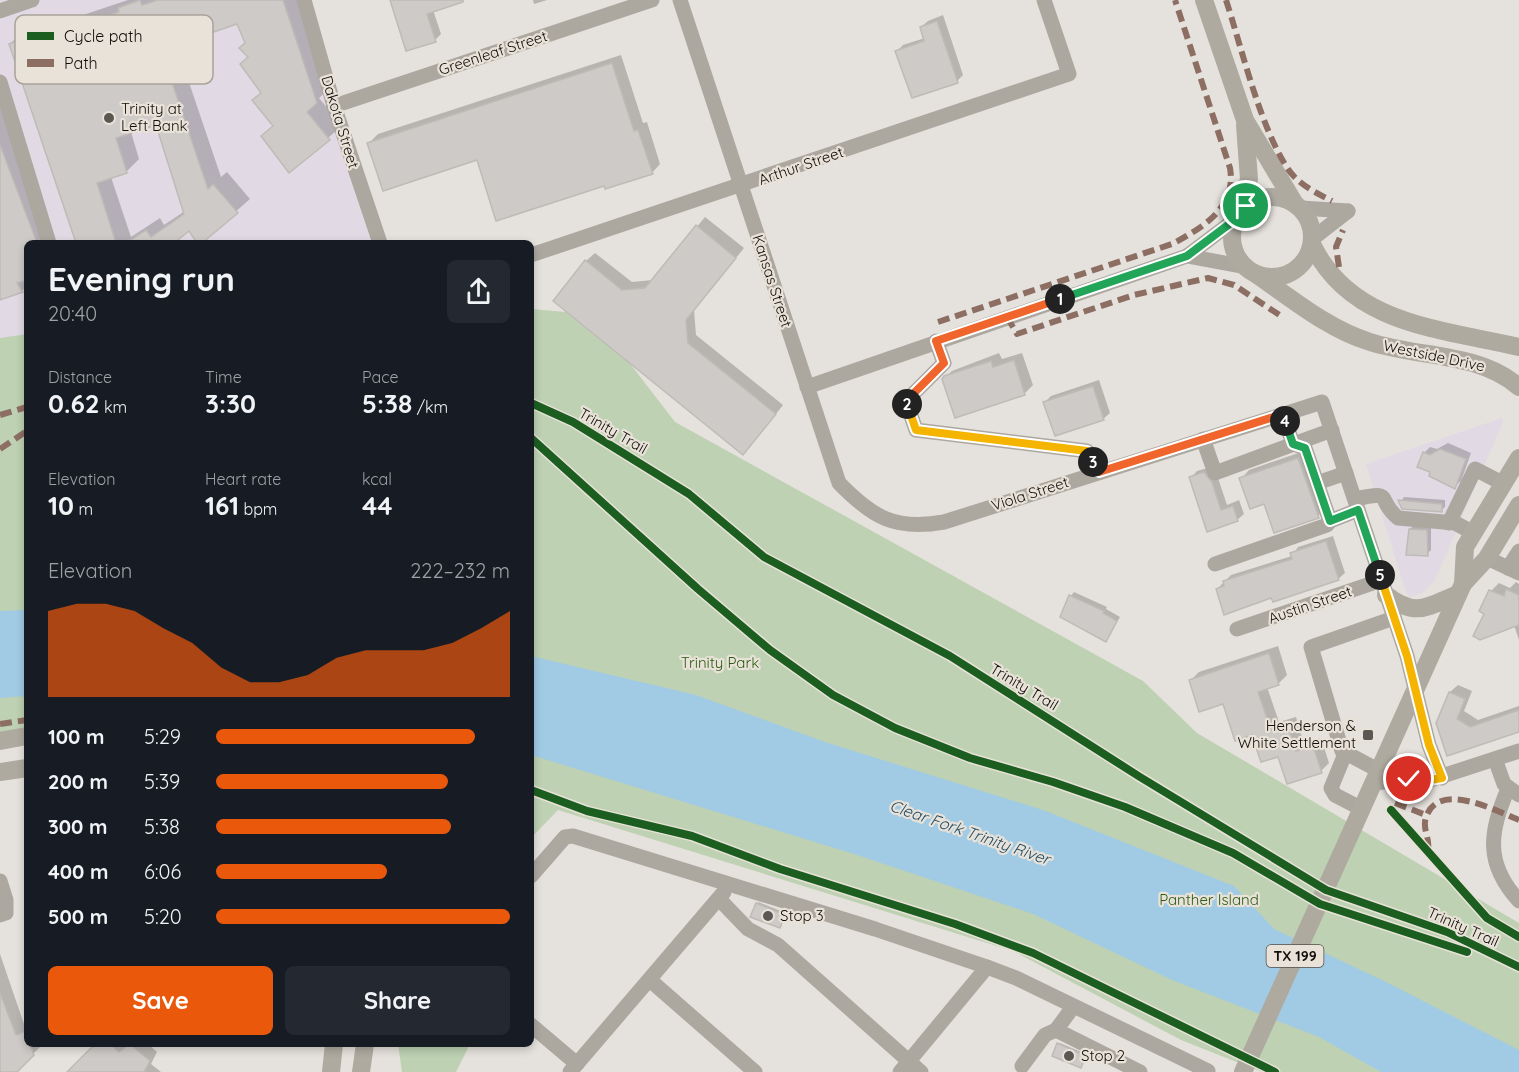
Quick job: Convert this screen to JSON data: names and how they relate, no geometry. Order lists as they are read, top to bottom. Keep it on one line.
{"streets":{"main road":["Westside Drive","TX 199"],"street":["Greenleaf Street","Dakota Street","Arthur Street","Kansas Street","Viola Street","Austin Street"],"cycle path":["Trinity Trail"]},"crossings":[["Greenleaf Street","Dakota Street"],["Arthur Street","Kansas Street"],["Kansas Street","Viola Street"]],"water":["Clear Fork Trinity River"],"parks":["Trinity Park","Panther Island"],"places":{"other":["Trinity at Left Bank","Stop 3","Stop 2"],"transit":["Henderson & White Settlement"]},"legend":["Cycle path","Path"],"page":{"heading":["Evening run","20:40"],"pins":["1","2","4","3","5"],"stats":[["Distance","0.62 km"],["Time","3:30"],["Pace","5:38 /km"],["Elevation","10 m"],["Heart rate","161 bpm"],["kcal","44"]],"chart":["Elevation","222–232 m"],"list":[{"name":"100 m","note":"5:29"},{"name":"200 m","note":"5:39"},{"name":"300 m","note":"5:38"},{"name":"400 m","note":"6:06"},{"name":"500 m","note":"5:20"}],"buttons":["Save","Share"]}}
